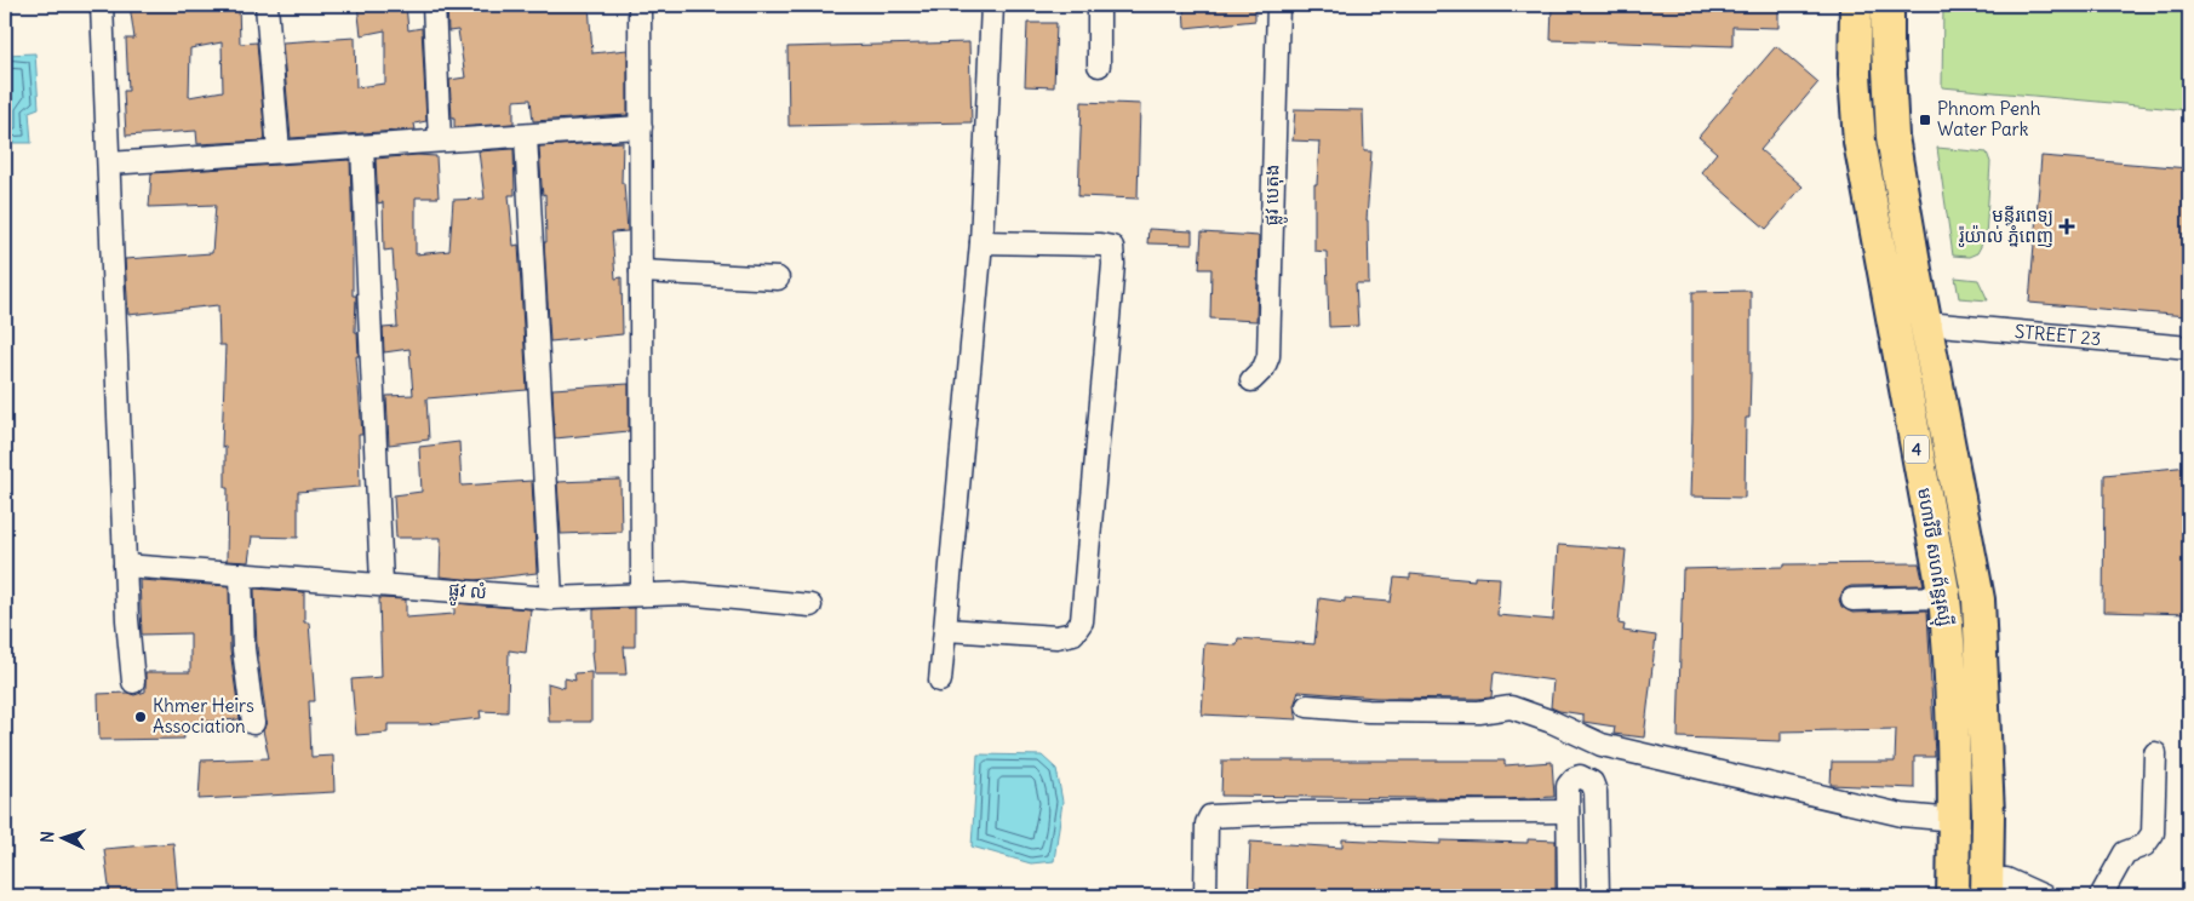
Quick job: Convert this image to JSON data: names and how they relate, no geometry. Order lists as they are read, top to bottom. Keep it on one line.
{"streets":{"highway":["4","មហាវិថី សហព័ន្ធរុស្ស៊ី"],"street":["ផ្លូវ បេតុង","STREET 23","ផ្លូវ លំ"]},"crossings":[["STREET 23","មហាវិថី សហព័ន្ធរុស្ស៊ី"]],"places":{"transit":["Phnom Penh Water Park"],"health":["មន្ទីរពេទ្យ រ៉ូយ៉ាល់ ភ្នំពេញ"],"other":["Khmer Heirs Association"]},"north":"left"}
